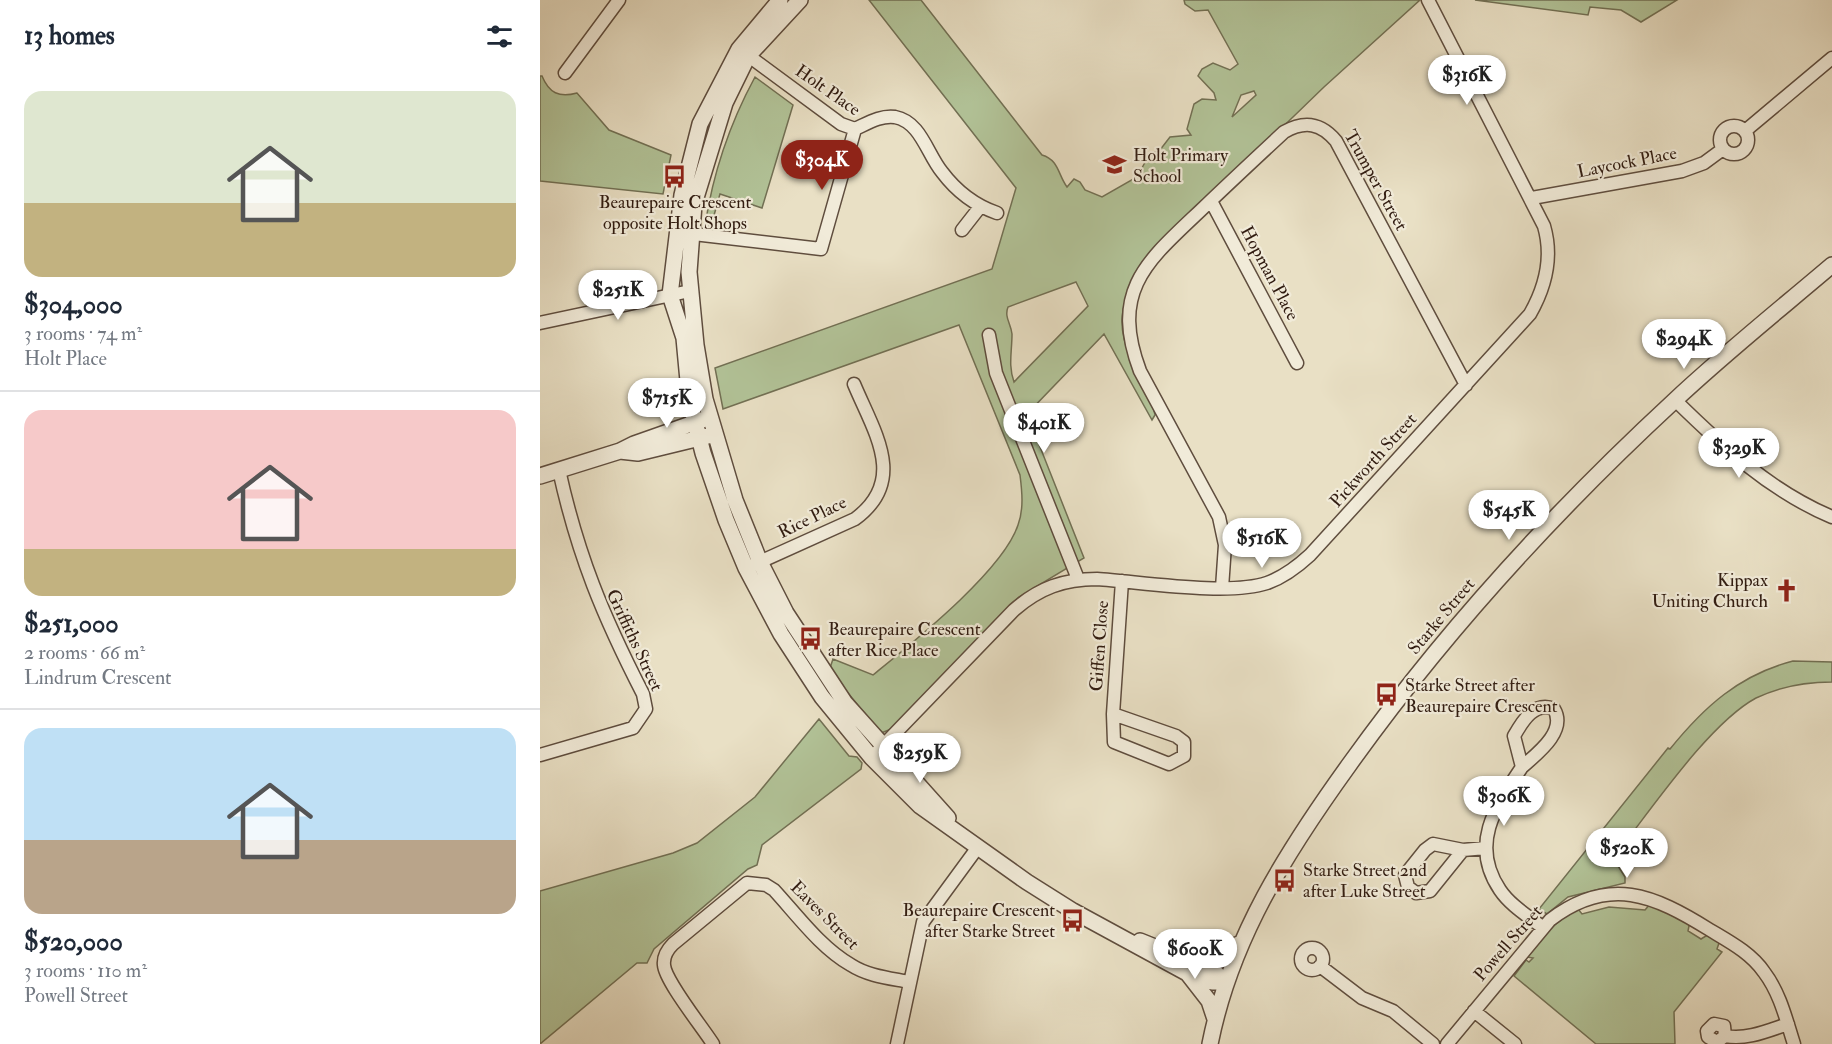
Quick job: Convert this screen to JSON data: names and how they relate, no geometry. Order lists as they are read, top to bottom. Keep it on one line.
{"streets":{"street":["Holt Place","Laycock Place","Trumper Street","Hopman Place","Pickworth Street","Rice Place","Starke Street","Griffiths Street","Giffen Close","Eaves Street","Powell Street"]},"crossings":[["Laycock Place","Pickworth Street"],["Trumper Street","Hopman Place"],["Trumper Street","Pickworth Street"],["Pickworth Street","Giffen Close"]],"places":{"school or university":["Holt Primary School"],"bus stop":["Beaurepaire Crescent opposite Holt Shops","Beaurepaire Crescent after Rice Place","Starke Street after Beaurepaire Crescent","Starke Street 2nd after Luke Street","Beaurepaire Crescent after Starke Street"],"church":["Kippax Uniting Church"]},"page":{"heading":"13 homes","price":["$316K","$304K","$251K","$294K","$715K","$401K","$329K","$545K","$516K","$259K","$306K","$520K","$600K"],"list":[{"name":"$304,000","note":"3 rooms · 74 m² · Holt Place"},{"name":"$251,000","note":"2 rooms · 66 m² · Lindrum Crescent"},{"name":"$520,000","note":"3 rooms · 110 m² · Powell Street"}]}}
